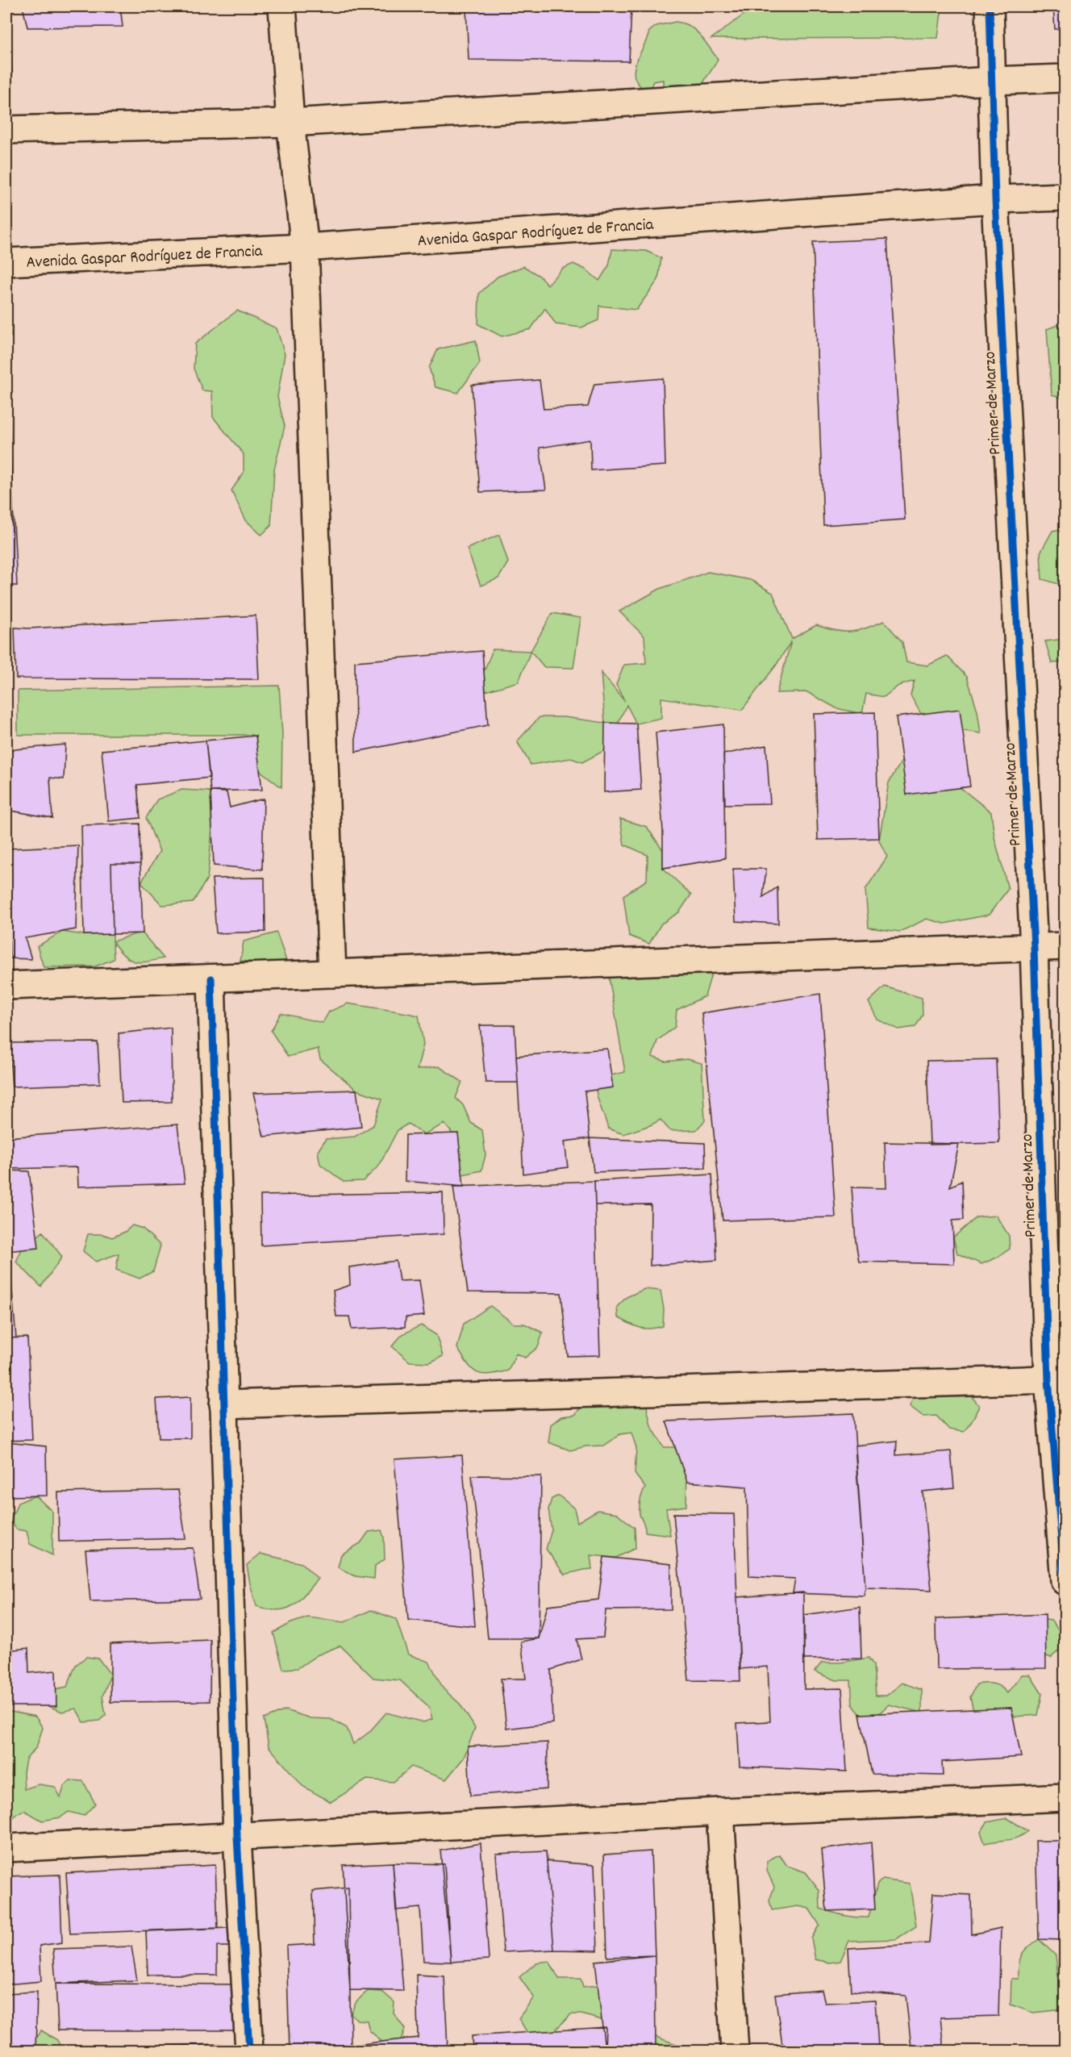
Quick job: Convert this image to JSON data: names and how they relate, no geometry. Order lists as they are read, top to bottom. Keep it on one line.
{"streets":{"street":["Avenida Gaspar Rodríguez de Francia","Primer de Marzo"]},"crossings":[["Avenida Gaspar Rodríguez de Francia","Primer de Marzo"]]}
